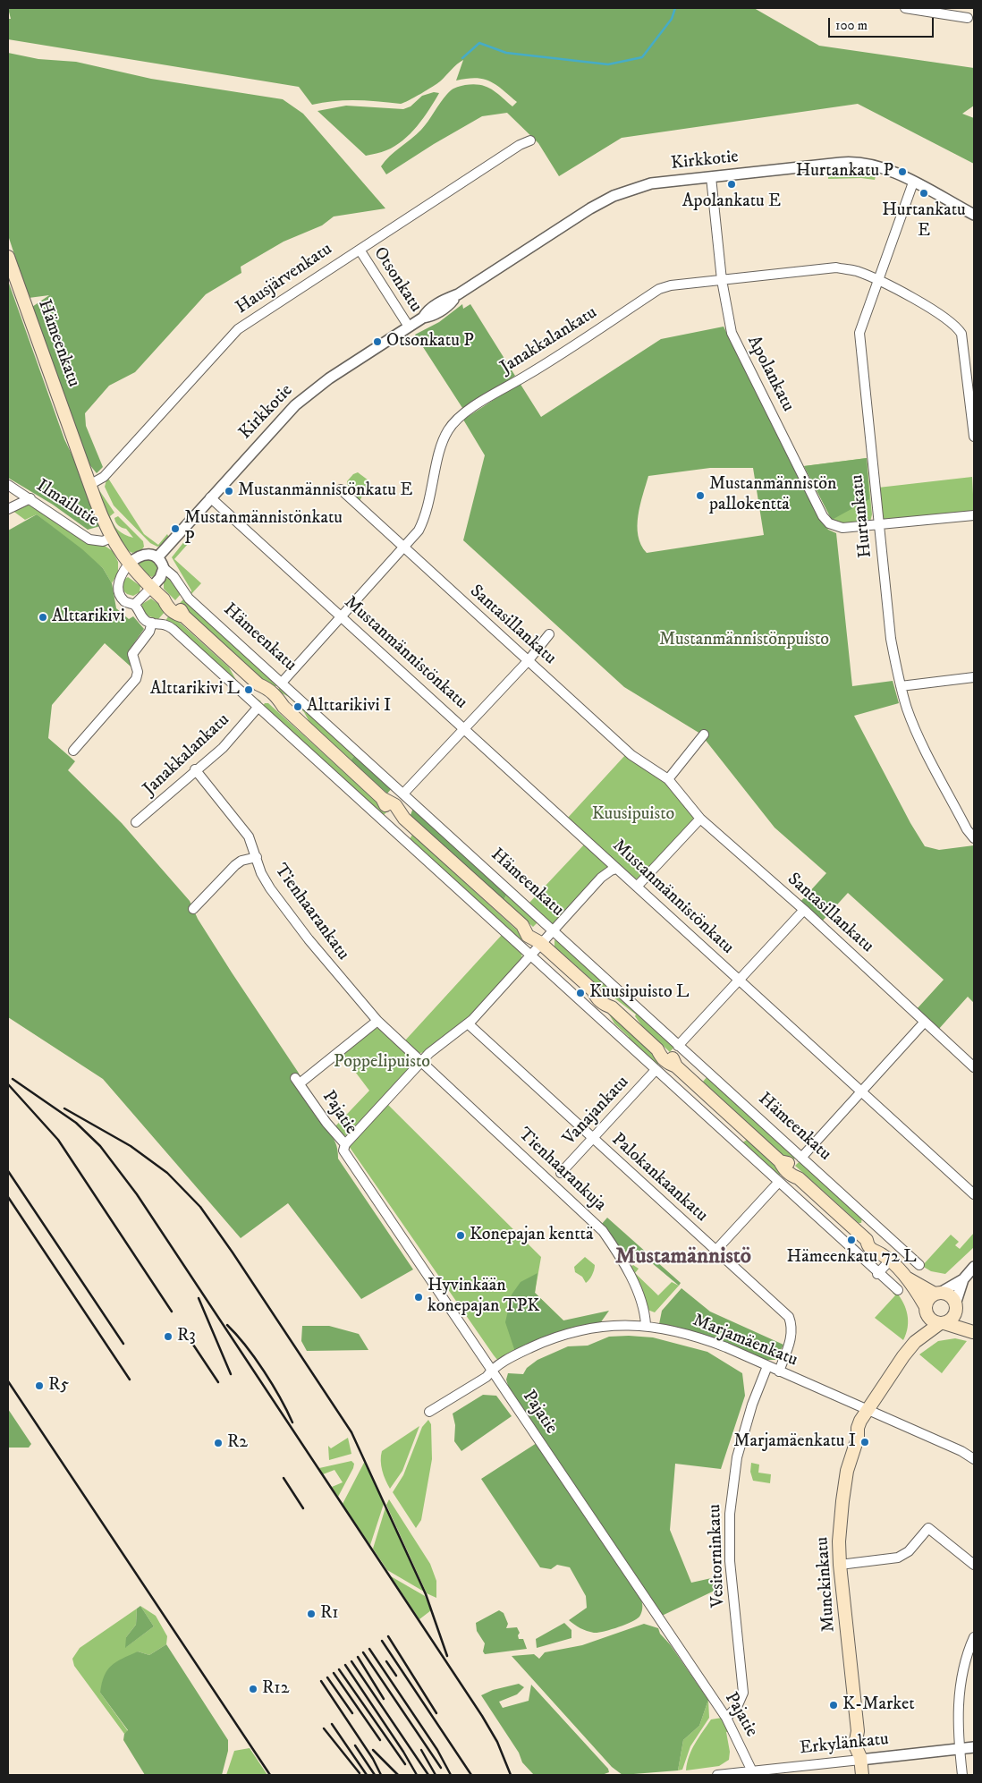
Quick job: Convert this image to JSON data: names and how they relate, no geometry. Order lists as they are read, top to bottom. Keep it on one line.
{"streets":{"main road":["Hämeenkatu","Munckinkatu"],"street":["Kirkkotie","Hausjärvenkatu","Otsonkatu","Janakkalankatu","Apolankatu","Ilmailutie","Hurtankatu","Santasillankatu","Mustanmännistönkatu","Tienhaarankatu","Vanajankatu","Pajatie","Tienhaarankuja","Palokankaankatu","Marjamäenkatu","Vesitorninkatu","Erkylänkatu"]},"crossings":[["Kirkkotie","Otsonkatu"],["Kirkkotie","Hämeenkatu"],["Kirkkotie","Apolankatu"],["Kirkkotie","Hurtankatu"],["Kirkkotie","Mustanmännistönkatu"],["Hausjärvenkatu","Otsonkatu"],["Hausjärvenkatu","Hämeenkatu"],["Janakkalankatu","Hämeenkatu"],["Janakkalankatu","Apolankatu"],["Janakkalankatu","Hurtankatu"],["Janakkalankatu","Santasillankatu"],["Janakkalankatu","Mustanmännistönkatu"],["Janakkalankatu","Tienhaarankatu"],["Hämeenkatu","Ilmailutie"],["Hämeenkatu","Munckinkatu"],["Apolankatu","Hurtankatu"],["Tienhaarankatu","Pajatie"],["Tienhaarankatu","Tienhaarankuja"],["Vanajankatu","Palokankaankatu"],["Pajatie","Marjamäenkatu"],["Pajatie","Vesitorninkatu"],["Pajatie","Erkylänkatu"],["Tienhaarankuja","Marjamäenkatu"],["Palokankaankatu","Marjamäenkatu"],["Marjamäenkatu","Vesitorninkatu"],["Marjamäenkatu","Munckinkatu"],["Munckinkatu","Erkylänkatu"]],"districts":["Mustamännistö"],"parks":["Mustanmännistönpuisto","Kuusipuisto","Poppelipuisto"],"places":["Hurtankatu P","Apolankatu E","Hurtankatu E","Otsonkatu P","Mustanmännistönkatu E","Mustanmännistön pallokenttä","Mustanmännistönkatu P","Alttarikivi","Alttarikivi L","Alttarikivi I","Kuusipuisto L","Konepajan kenttä","Hämeenkatu 72 L","Hyvinkään konepajan TPK","R3","R5","Marjamäenkatu I","R2","R1","R12","K-Market"],"scale_bar":"100 m"}
